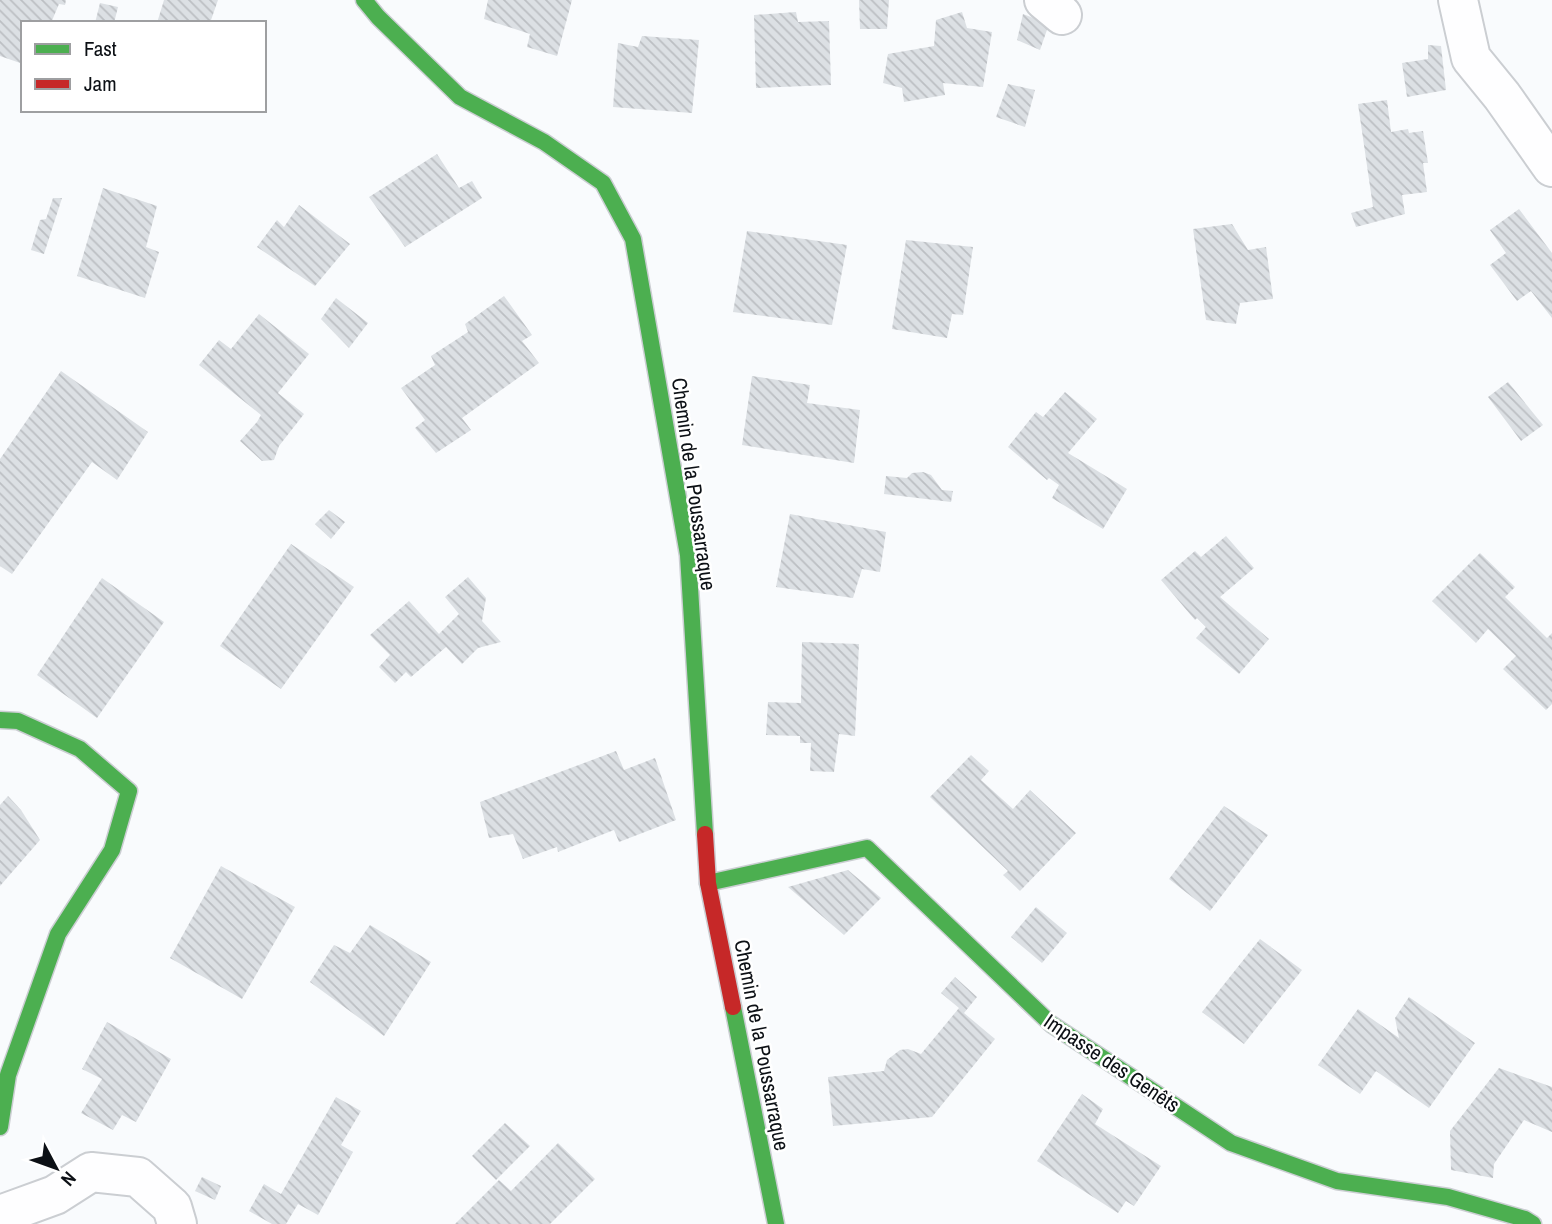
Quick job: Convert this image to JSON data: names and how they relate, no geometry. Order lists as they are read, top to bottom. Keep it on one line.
{"streets":{"street":["Chemin de la Poussarraque","Impasse des Genêts"]},"crossings":[["Chemin de la Poussarraque","Impasse des Genêts"]],"legend":["Fast","Jam"],"north":"bottom right"}
